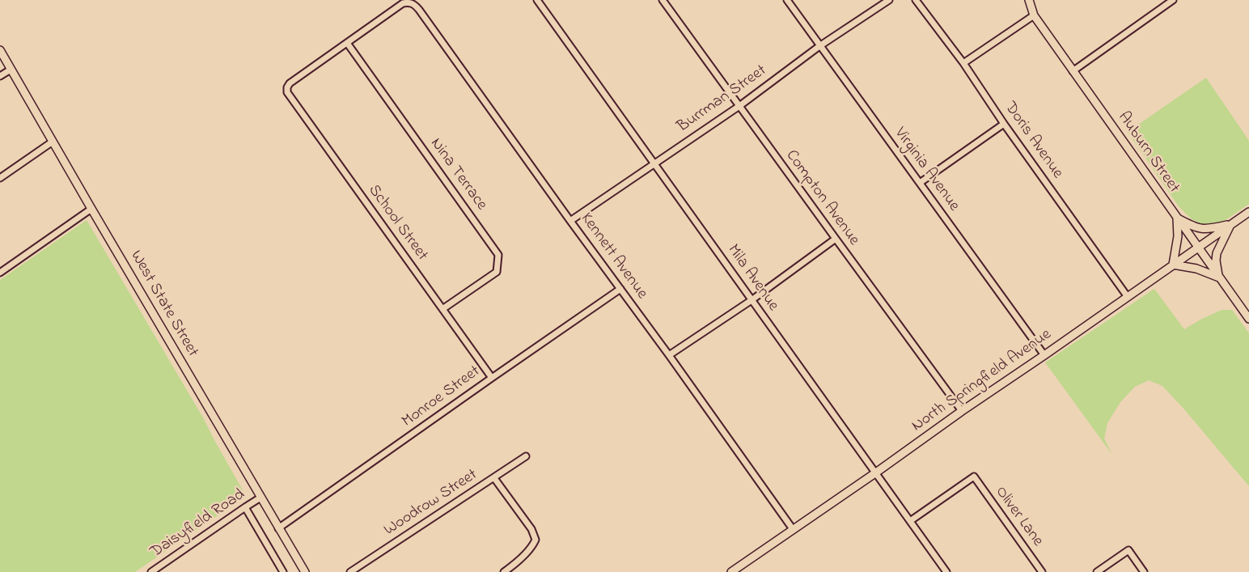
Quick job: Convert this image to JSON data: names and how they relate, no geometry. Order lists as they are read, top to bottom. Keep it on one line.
{"streets":{"main road":["Auburn Street","West State Street","North Springfield Avenue"],"street":["Burrman Street","Doris Avenue","Virginia Avenue","Nina Terrace","Compton Avenue","School Street","Kennett Avenue","Mila Avenue","Monroe Street","Woodrow Street","Oliver Lane","Daisyfield Road"]},"crossings":[["Burrman Street","Virginia Avenue"],["Burrman Street","Compton Avenue"],["Burrman Street","Kennett Avenue"],["Burrman Street","Mila Avenue"],["Doris Avenue","North Springfield Avenue"],["Auburn Street","North Springfield Avenue"],["Virginia Avenue","North Springfield Avenue"],["Nina Terrace","School Street"],["Nina Terrace","Kennett Avenue"],["Compton Avenue","North Springfield Avenue"],["School Street","Kennett Avenue"],["School Street","Monroe Street"],["Kennett Avenue","North Springfield Avenue"],["Kennett Avenue","Monroe Street"],["Mila Avenue","North Springfield Avenue"],["Mila Avenue","Oliver Lane"],["West State Street","Monroe Street"],["West State Street","Daisyfield Road"]]}
